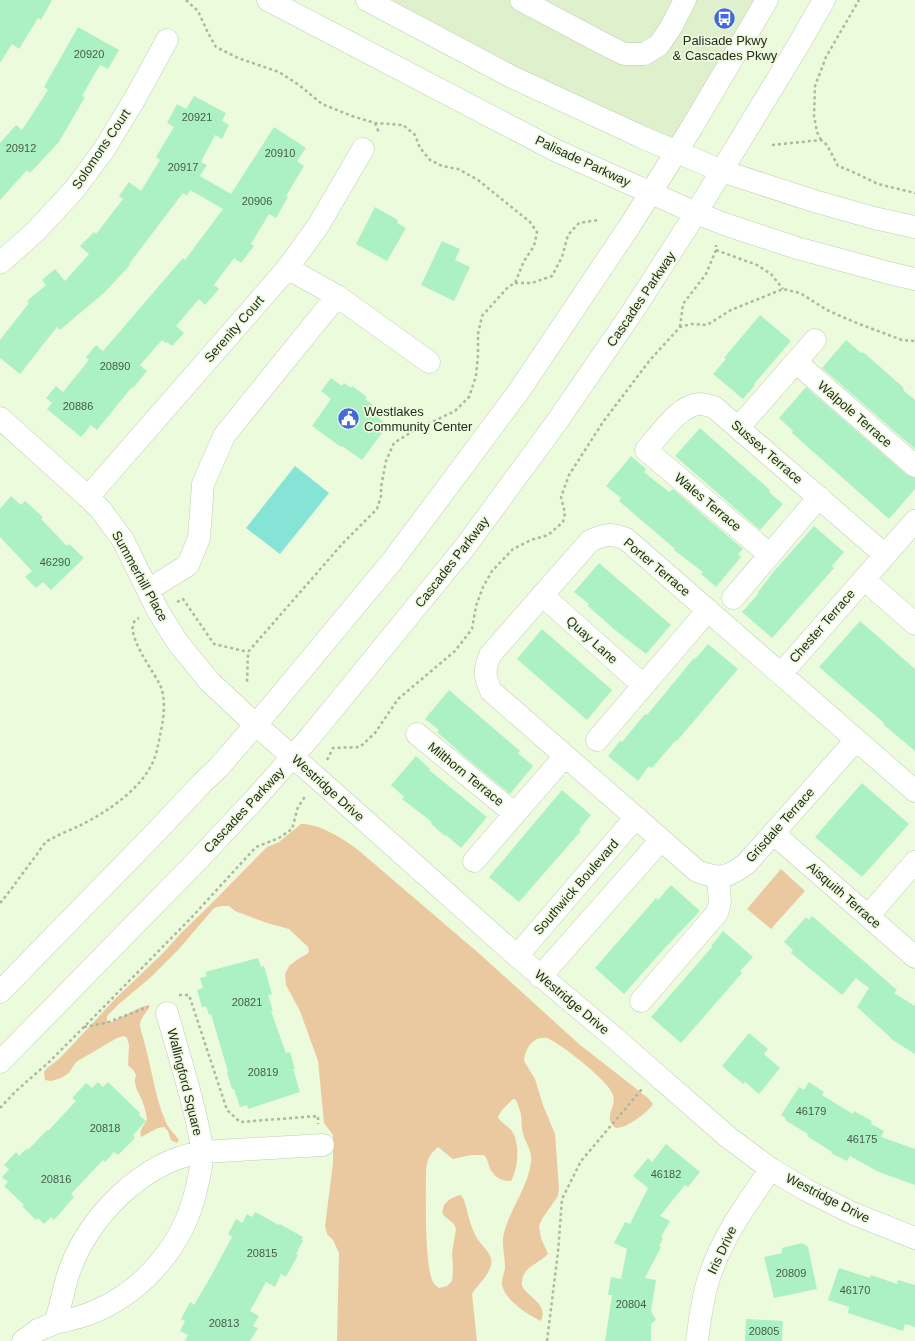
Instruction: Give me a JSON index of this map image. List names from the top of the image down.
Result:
{
  "streets": {
    "street": [
      "Solomons Court",
      "Palisade Parkway",
      "Cascades Parkway",
      "Serenity Court",
      "Walpole Terrace",
      "Sussex Terrace",
      "Wales Terrace",
      "Porter Terrace",
      "Summerhill Place",
      "Chester Terrace",
      "Quay Lane",
      "Milthorn Terrace",
      "Westridge Drive",
      "Grisdale Terrace",
      "Southwick Boulevard",
      "Aisquith Terrace",
      "Wallingford Square",
      "Iris Drive"
    ]
  },
  "crossings": [
    ["Palisade Parkway", "Cascades Parkway"],
    ["Cascades Parkway", "Westridge Drive"],
    ["Serenity Court", "Summerhill Place"],
    ["Sussex Terrace", "Wales Terrace"],
    ["Sussex Terrace", "Chester Terrace"],
    ["Porter Terrace", "Chester Terrace"],
    ["Porter Terrace", "Quay Lane"],
    ["Porter Terrace", "Milthorn Terrace"],
    ["Porter Terrace", "Grisdale Terrace"],
    ["Porter Terrace", "Southwick Boulevard"],
    ["Summerhill Place", "Westridge Drive"],
    ["Westridge Drive", "Southwick Boulevard"],
    ["Westridge Drive", "Iris Drive"],
    ["Grisdale Terrace", "Aisquith Terrace"]
  ],
  "places": {
    "bus stop": ["Palisade Pkwy & Cascades Pkwy"],
    "public building": ["Westlakes Community Center"]
  },
  "house_numbers": [
    "20920",
    "20921",
    "20912",
    "20910",
    "20917",
    "20906",
    "20890",
    "20886",
    "46290",
    "20821",
    "20819",
    "46179",
    "20818",
    "46175",
    "46182",
    "20816",
    "20815",
    "20809",
    "46170",
    "20804",
    "20813",
    "20805"
  ]
}
